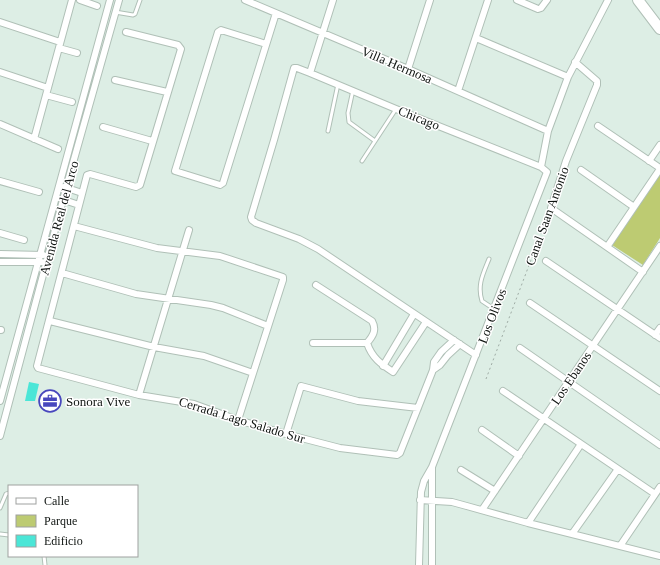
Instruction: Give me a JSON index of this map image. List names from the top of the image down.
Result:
{
  "streets": {
    "street": [
      "Villa Hermosa",
      "Chicago",
      "Canal Saan Antonio",
      "Avenida Real del Arco",
      "Los Olivos",
      "Los Ebanos",
      "Cerrada Lago Salado Sur"
    ]
  },
  "crossings": [
    ["Chicago", "Los Olivos"]
  ],
  "places": {
    "office": ["Sonora Vive"]
  },
  "legend": ["Calle", "Parque", "Edificio"]
}
